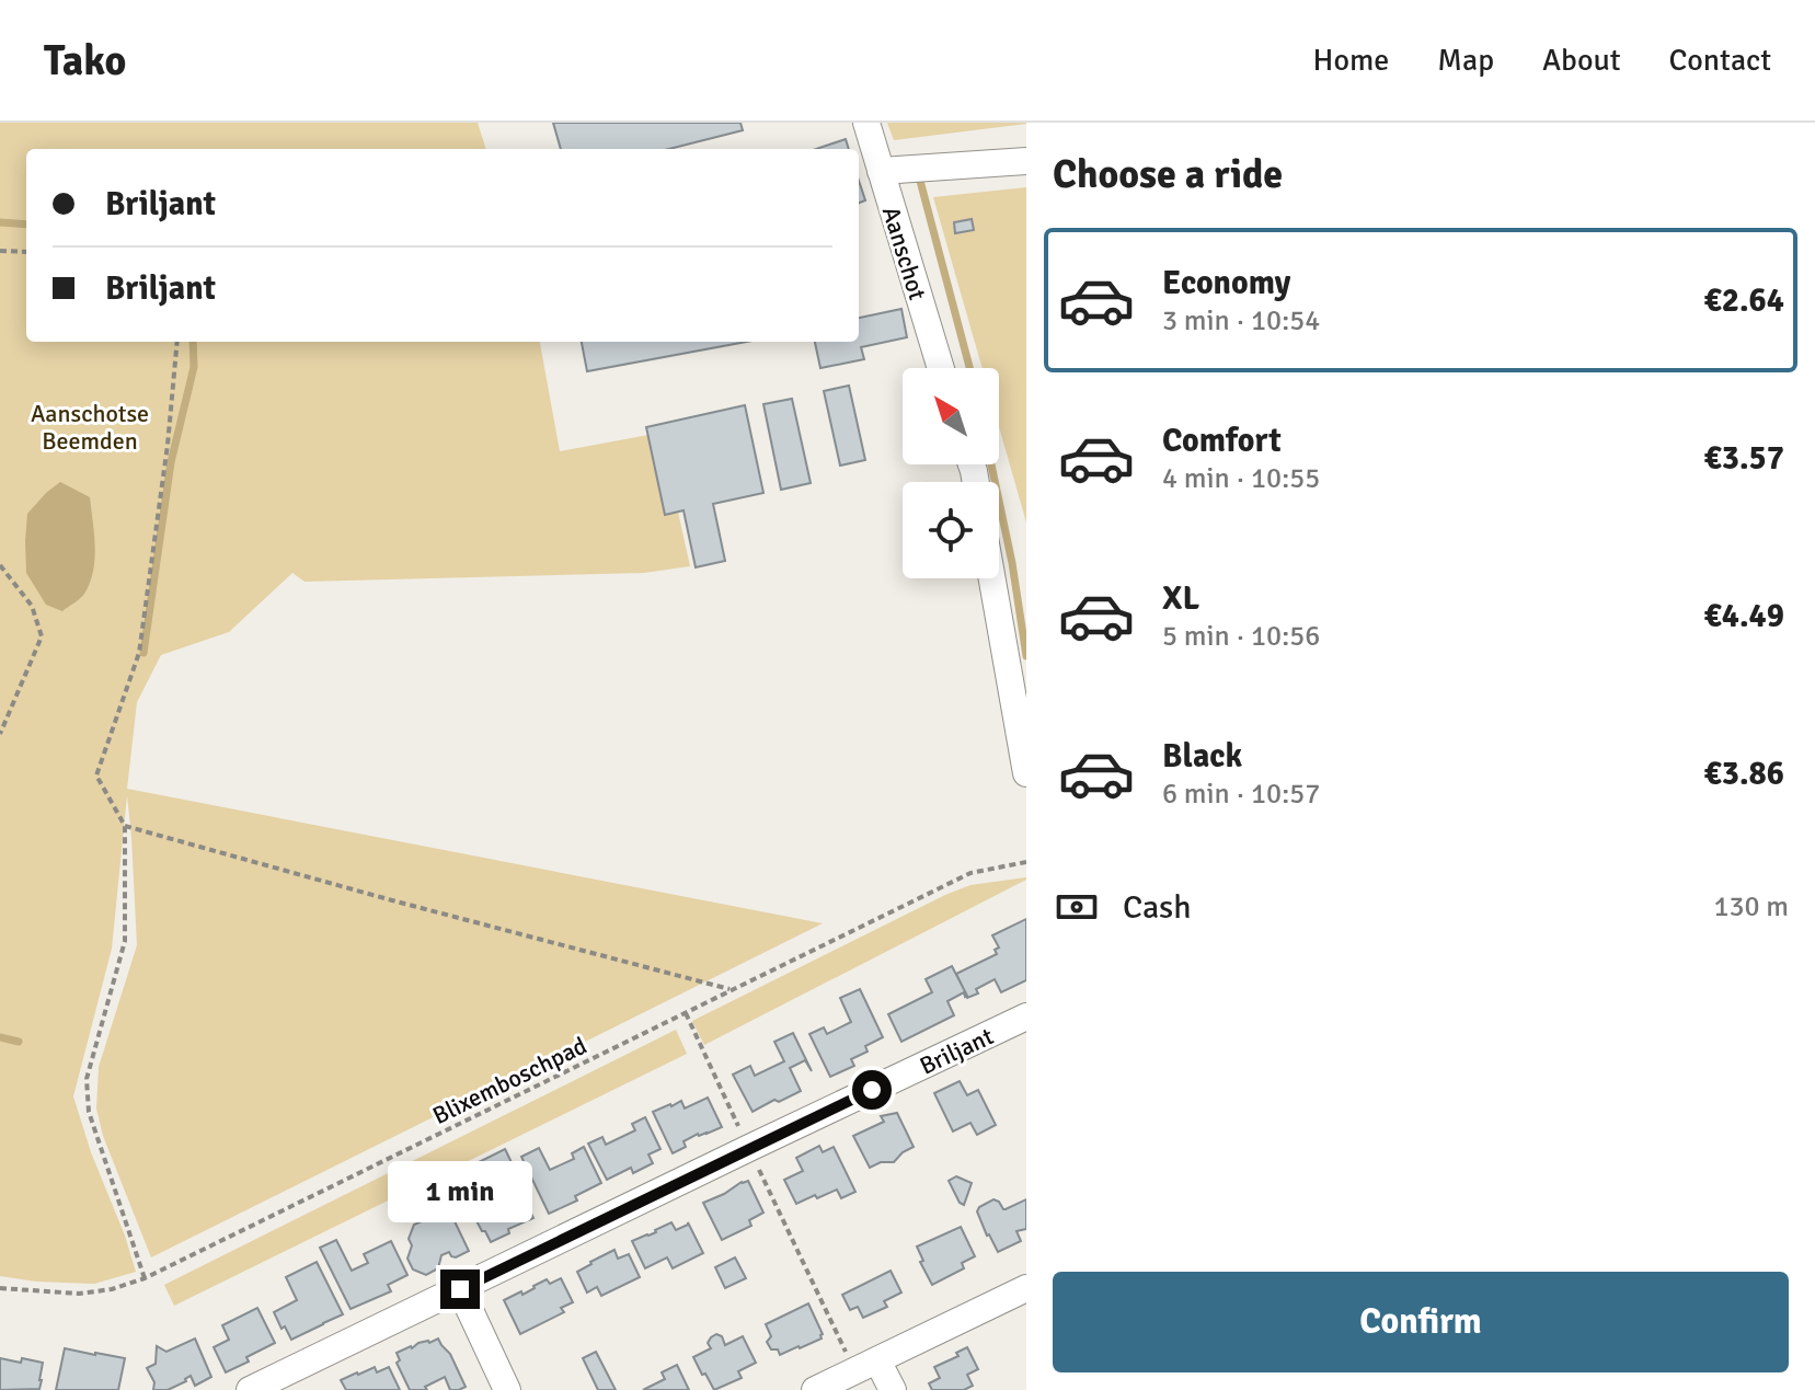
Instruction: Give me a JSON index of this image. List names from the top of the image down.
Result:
{
  "streets": {
    "street": ["Aanschot", "Briljant"],
    "path": ["Blixemboschpad"]
  },
  "parks": ["Aanschotse Beemden"],
  "north": "top left",
  "page": {
    "header": "Tako",
    "nav": [
      "Home",
      "Map",
      "About",
      "Contact"
    ],
    "heading": "Choose a ride",
    "banner": ["Briljant", "Briljant"],
    "list": [
      {
        "name": "Economy",
        "note": "3 min · 10:54",
        "value": "€2.64"
      },
      {
        "name": "Comfort",
        "note": "4 min · 10:55",
        "value": "€3.57"
      },
      {
        "name": "XL",
        "note": "5 min · 10:56",
        "value": "€4.49"
      },
      {
        "name": "Black",
        "note": "6 min · 10:57",
        "value": "€3.86"
      }
    ],
    "pay": ["Cash", "130 m"],
    "bubble": "1 min",
    "buttons": "Confirm"
  }
}
